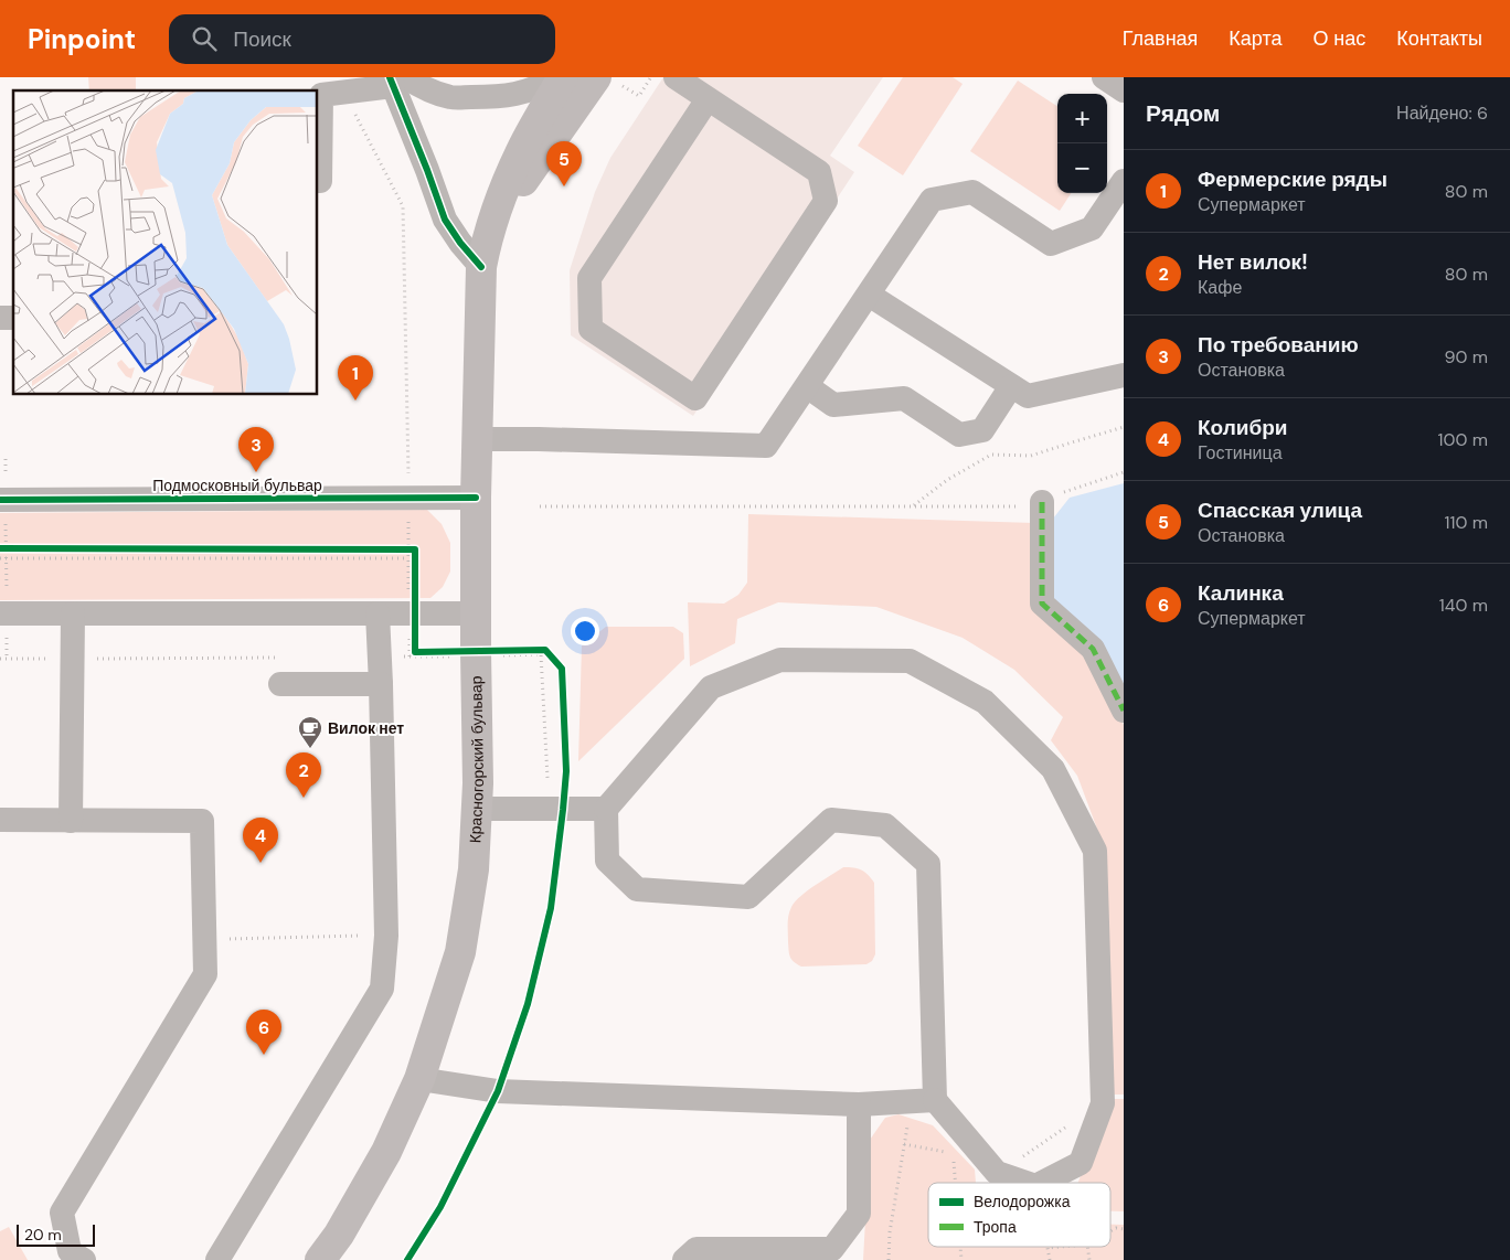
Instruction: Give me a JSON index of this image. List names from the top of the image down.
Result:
{
  "streets": {
    "main road": ["Красногорский бульвар"],
    "street": ["Подмосковный бульвар"]
  },
  "crossings": [
    ["Подмосковный бульвар", "Красногорский бульвар"]
  ],
  "places": {
    "cafe": ["Вилок нет"]
  },
  "legend": ["Велодорожка", "Тропа"],
  "scale_bar": "20 m",
  "page": {
    "header": "Pinpoint",
    "search": "Поиск",
    "nav": [
      "Главная",
      "Карта",
      "О нас",
      "Контакты"
    ],
    "heading": ["Рядом", "Найдено: 6"],
    "map_buttons": ["+", "−"],
    "pins": [
      "5",
      "1",
      "3",
      "2",
      "4",
      "6"
    ],
    "list": [
      {
        "mark": "1",
        "name": "Фермерские ряды",
        "note": "Супермаркет",
        "value": "80 m"
      },
      {
        "mark": "2",
        "name": "Нет вилок!",
        "note": "Кафе",
        "value": "80 m"
      },
      {
        "mark": "3",
        "name": "По требованию",
        "note": "Остановка",
        "value": "90 m"
      },
      {
        "mark": "4",
        "name": "Колибри",
        "note": "Гостиница",
        "value": "100 m"
      },
      {
        "mark": "5",
        "name": "Спасская улица",
        "note": "Остановка",
        "value": "110 m"
      },
      {
        "mark": "6",
        "name": "Калинка",
        "note": "Супермаркет",
        "value": "140 m"
      }
    ],
    "scale": "20 m"
  }
}
